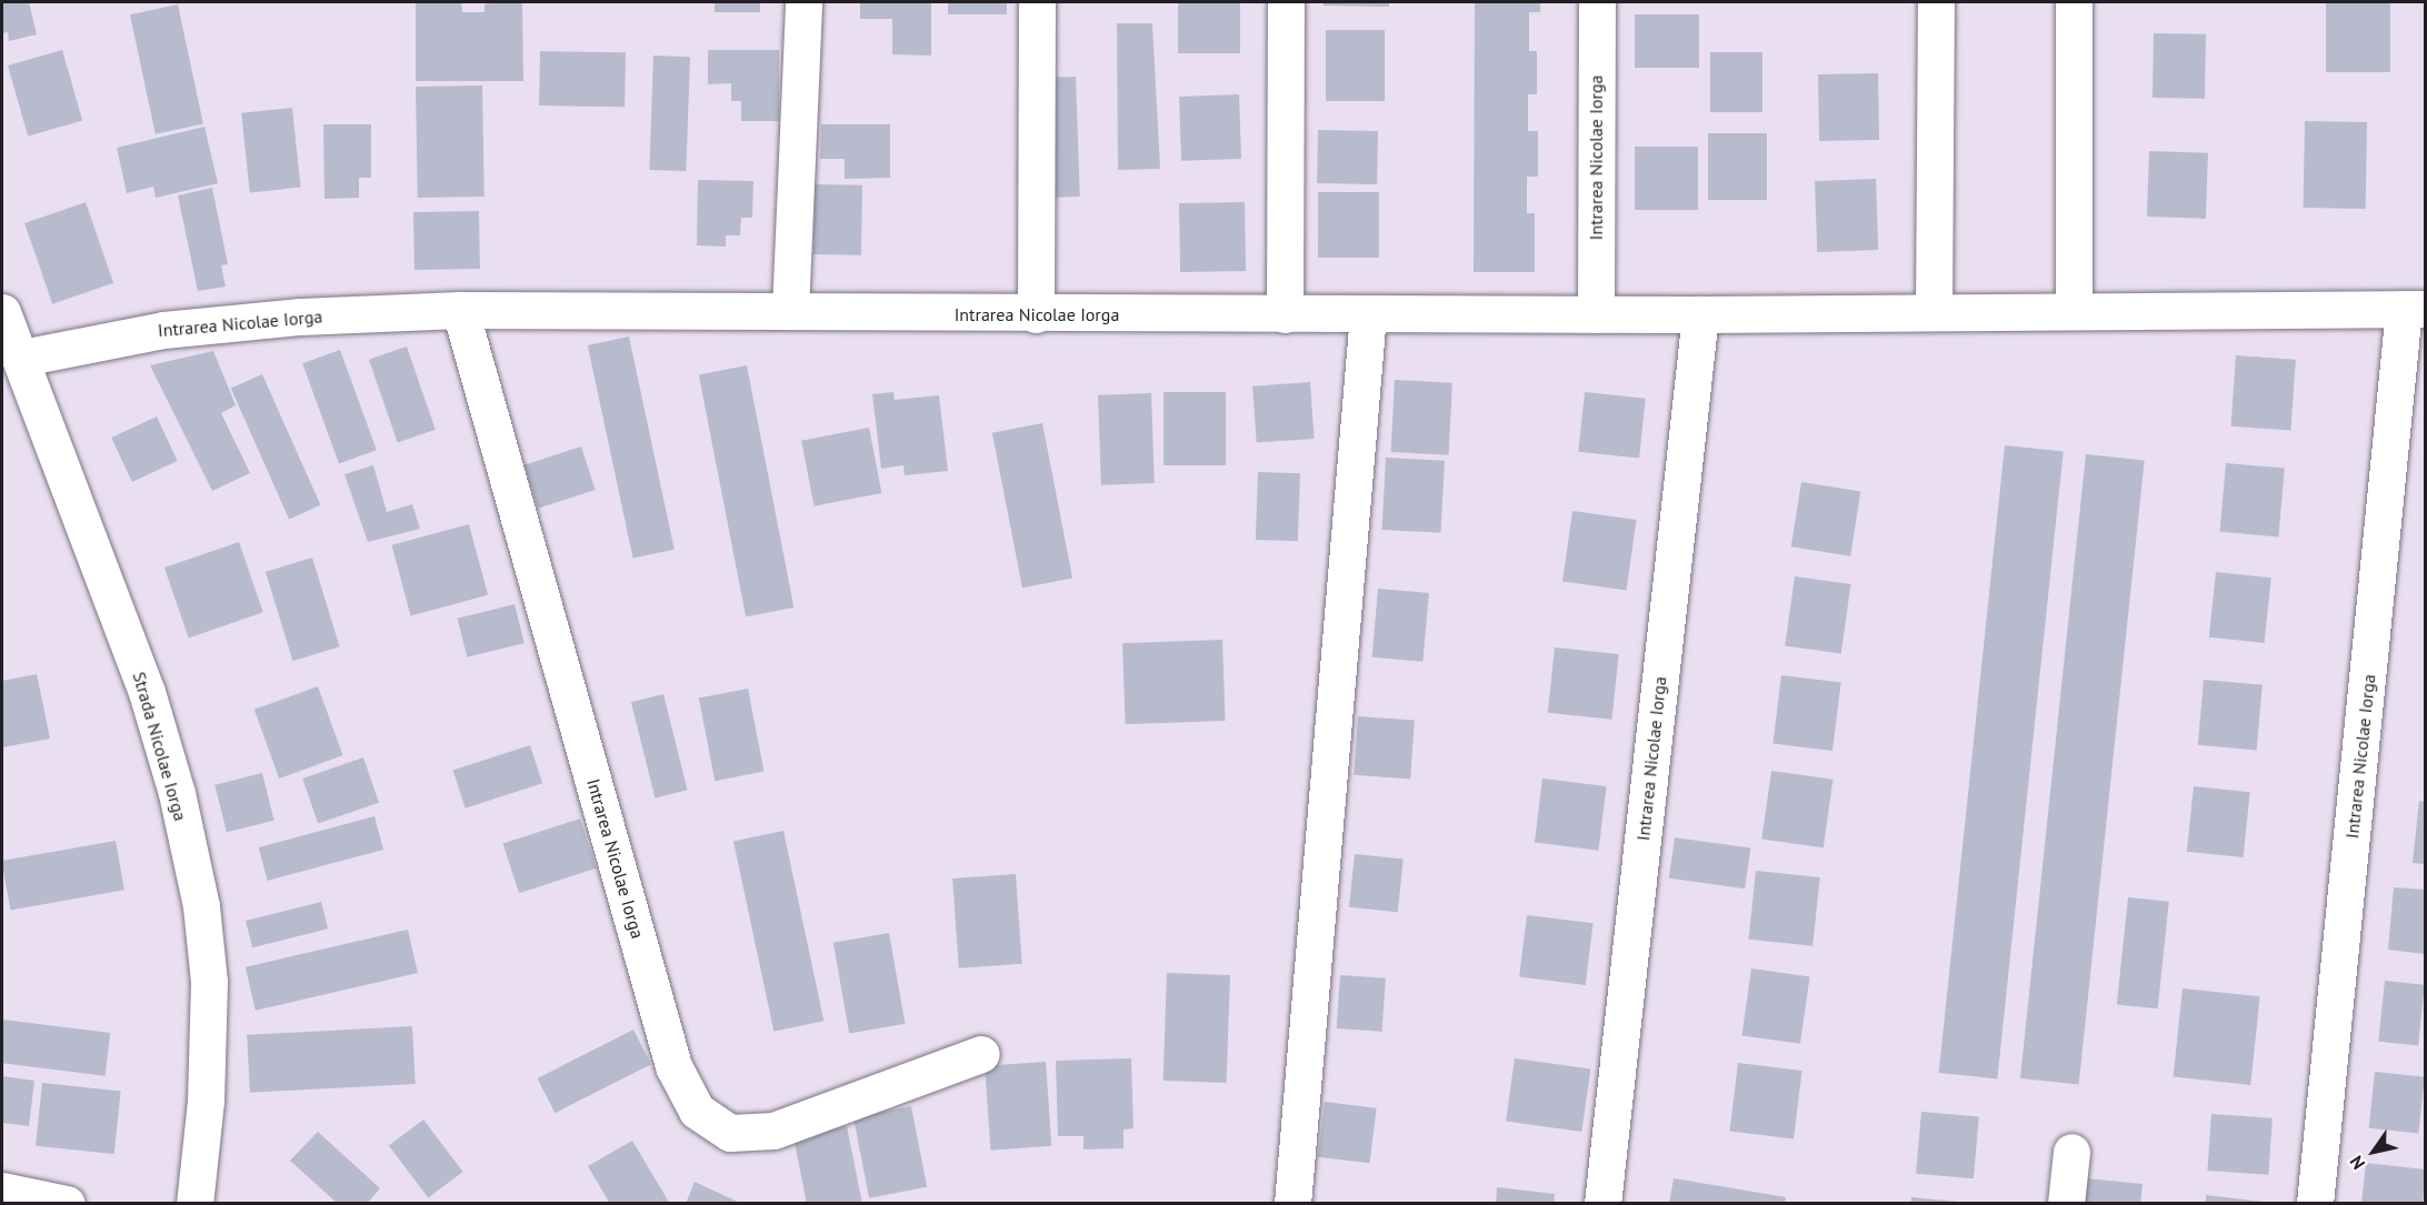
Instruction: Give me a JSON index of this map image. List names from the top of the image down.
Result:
{
  "streets": {
    "street": ["Intrarea Nicolae Iorga", "Strada Nicolae Iorga"]
  },
  "crossings": [
    ["Intrarea Nicolae Iorga", "Strada Nicolae Iorga"]
  ],
  "north": "bottom left"
}
